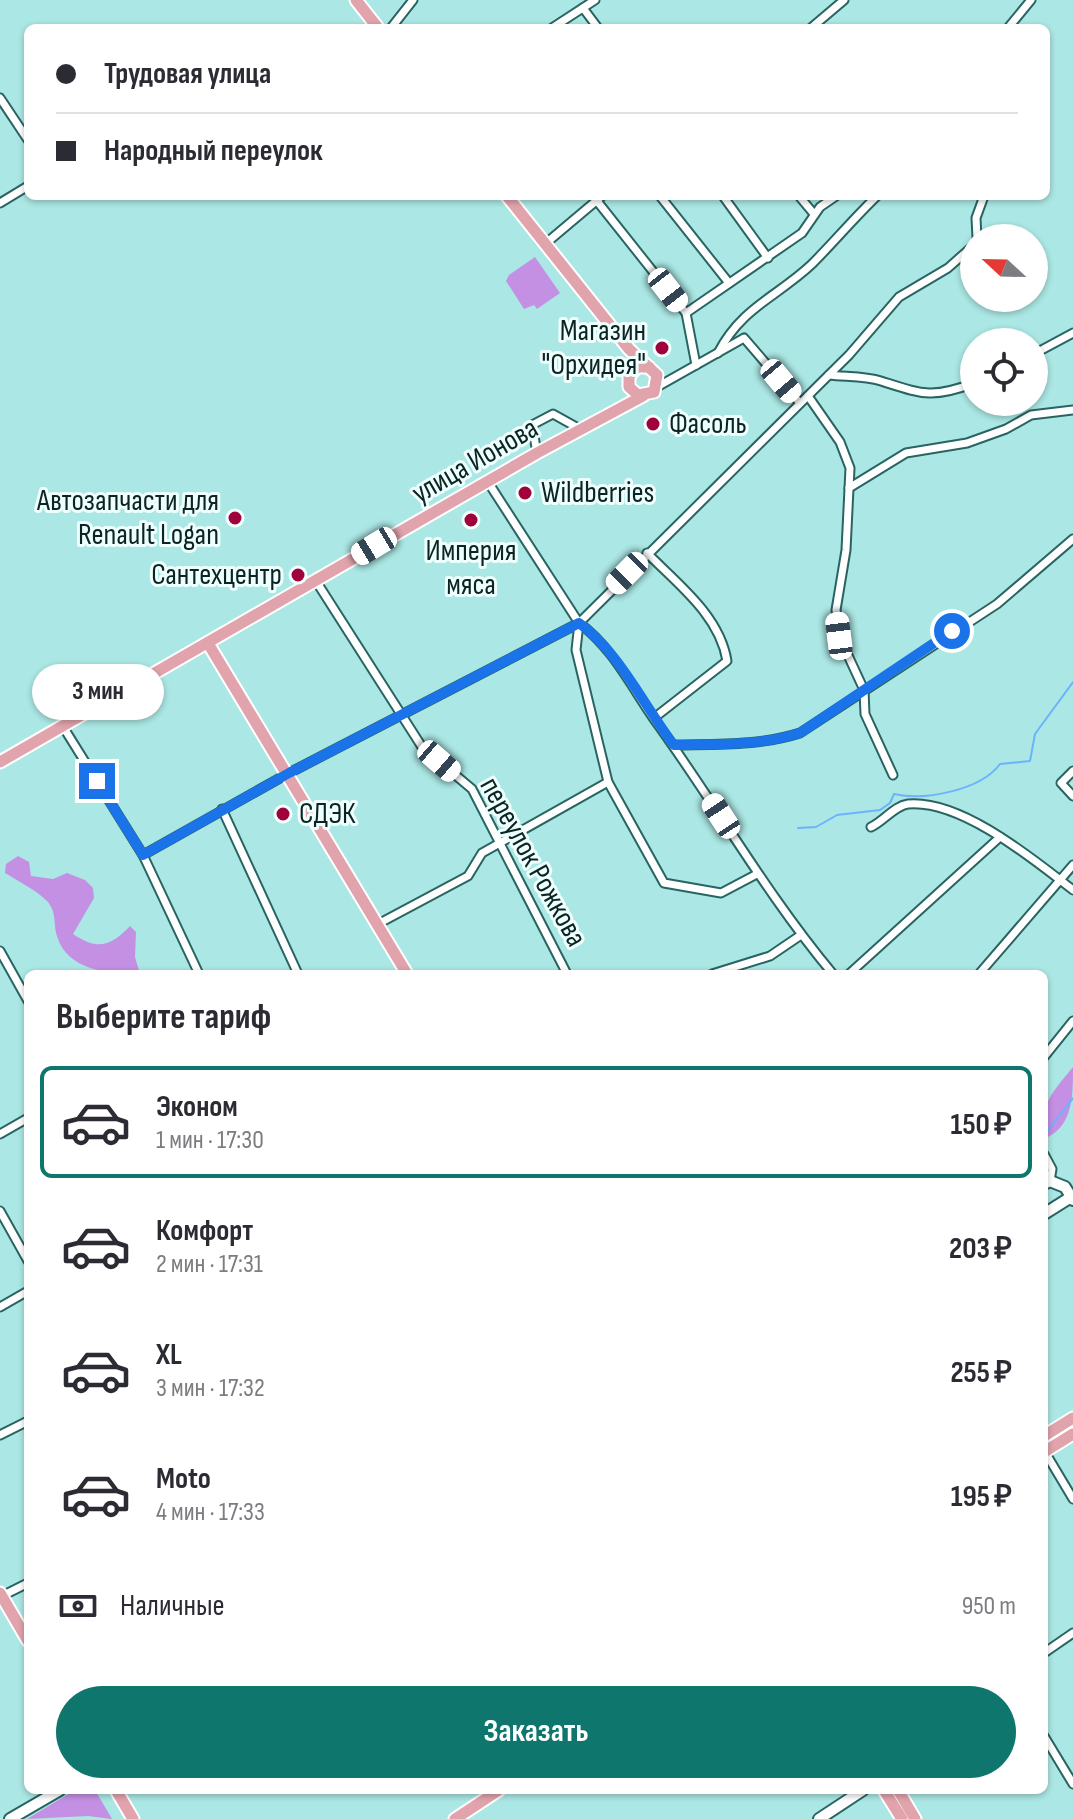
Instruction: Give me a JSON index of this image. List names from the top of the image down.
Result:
{
  "streets": {
    "main road": ["улица Ионова"],
    "street": ["переулок Рожкова"]
  },
  "crossings": [
    ["улица Ионова", "переулок Рожкова"]
  ],
  "places": [
    "Магазин \"Орхидея\"",
    "Фасоль",
    "Wildberries",
    "Автозапчасти для Renault Logan",
    "Империя мяса",
    "Сантехцентр",
    "СДЭК"
  ],
  "north": "left",
  "page": {
    "banner": ["Трудовая улица", "Народный переулок"],
    "bubble": "3 мин",
    "heading": "Выберите тариф",
    "list": [
      {
        "name": "Эконом",
        "note": "1 мин · 17:30",
        "value": "150 ₽"
      },
      {
        "name": "Комфорт",
        "note": "2 мин · 17:31",
        "value": "203 ₽"
      },
      {
        "name": "XL",
        "note": "3 мин · 17:32",
        "value": "255 ₽"
      },
      {
        "name": "Moto",
        "note": "4 мин · 17:33",
        "value": "195 ₽"
      }
    ],
    "pay": ["Наличные", "950 m"],
    "buttons": "Заказать"
  }
}
